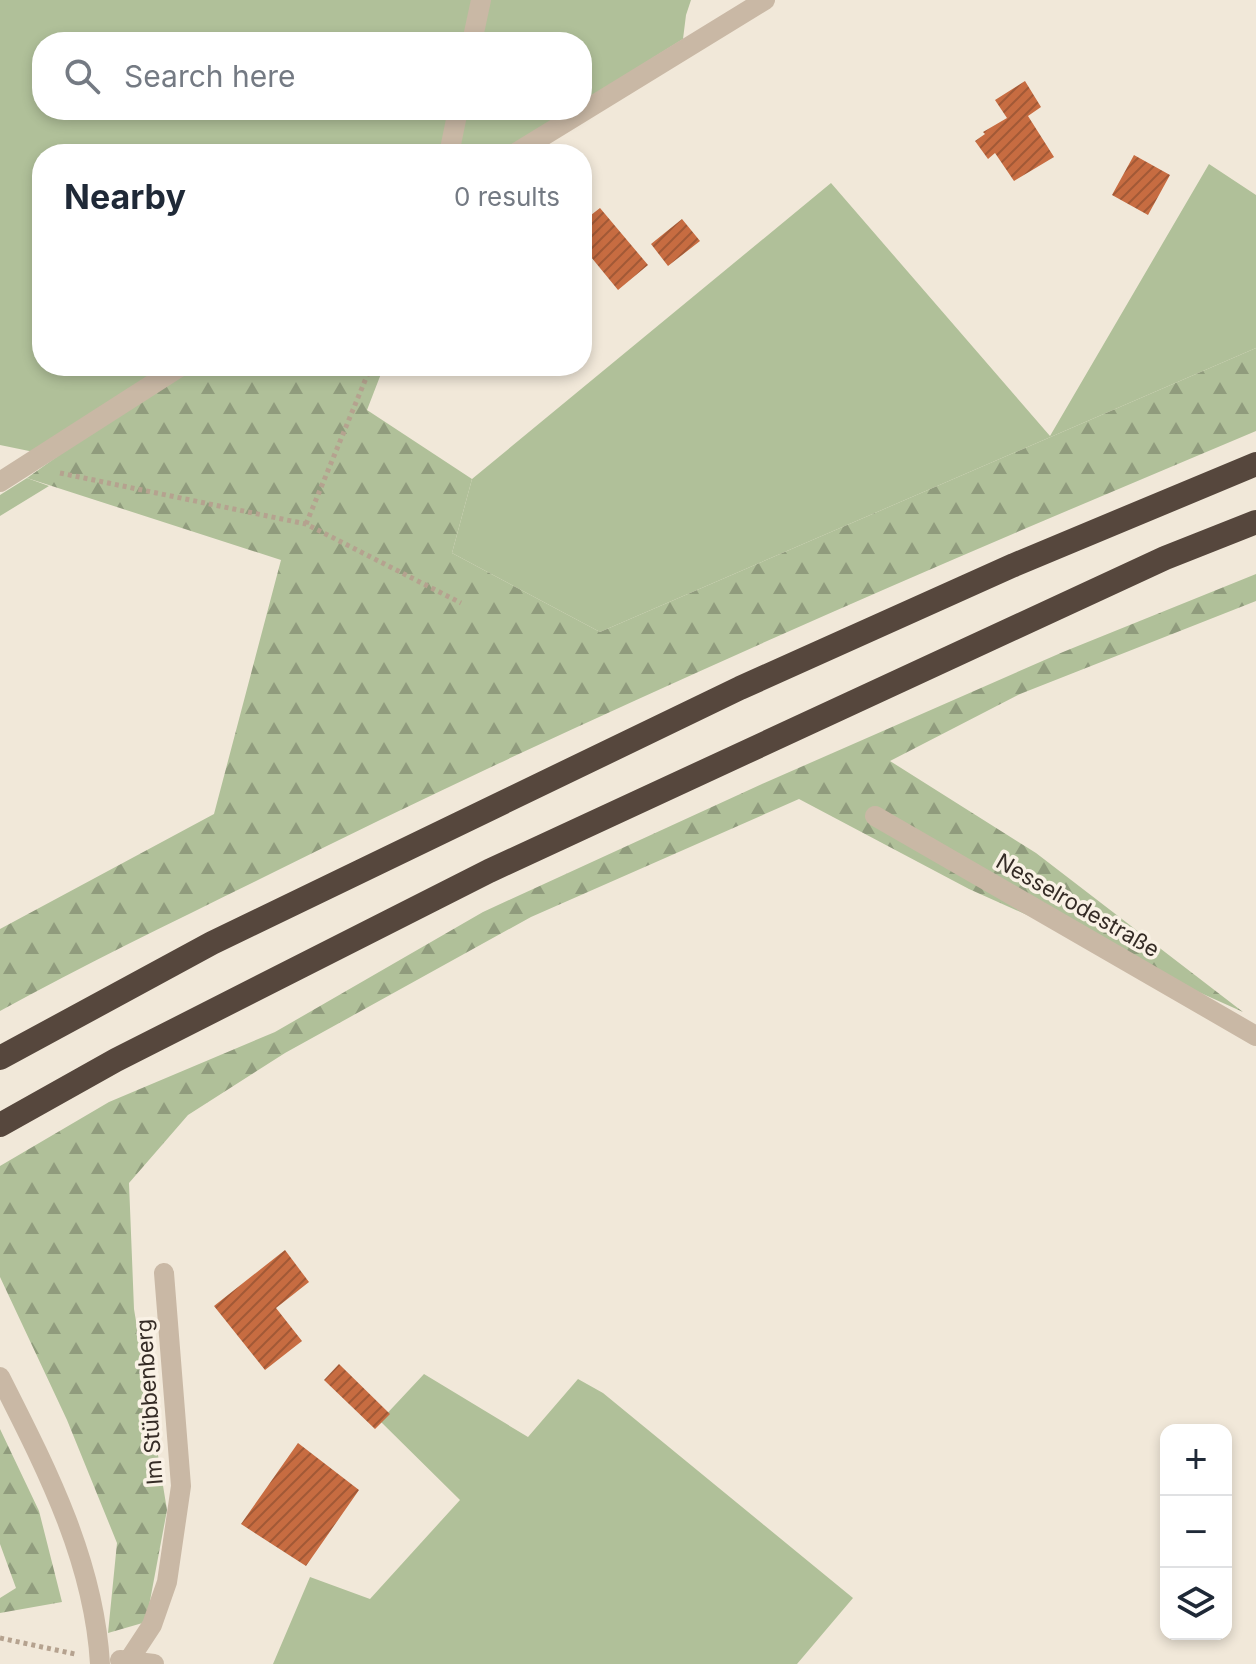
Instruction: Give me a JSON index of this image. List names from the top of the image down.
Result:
{
  "streets": {
    "street": ["Nesselrodestraße", "Im Stübbenberg"]
  },
  "page": {
    "search": "Search here",
    "heading": ["Nearby", "0 results"],
    "map_buttons": ["+", "−"]
  }
}
